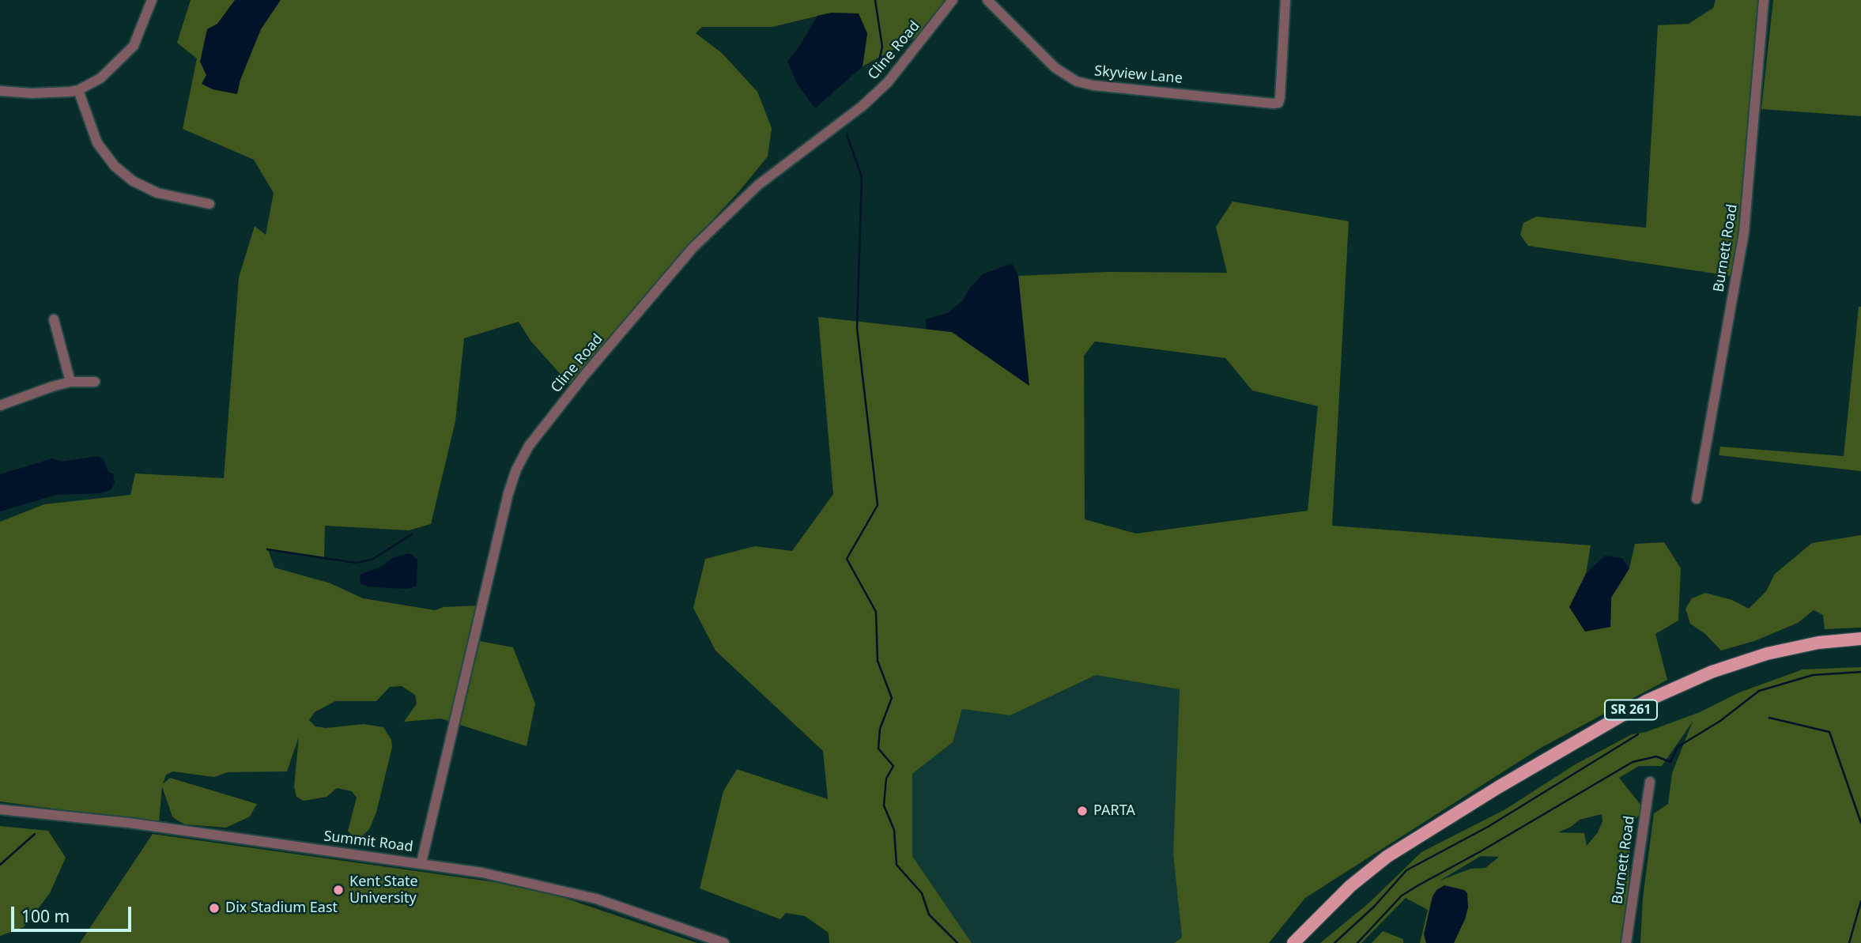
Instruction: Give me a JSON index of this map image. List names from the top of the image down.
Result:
{
  "streets": {
    "main road": ["SR 261"],
    "street": [
      "Cline Road",
      "Skyview Lane",
      "Burnett Road",
      "Summit Road"
    ]
  },
  "crossings": [
    ["Cline Road", "Summit Road"]
  ],
  "places": ["PARTA", "Kent State University", "Dix Stadium East"],
  "scale_bar": "100 m"
}
